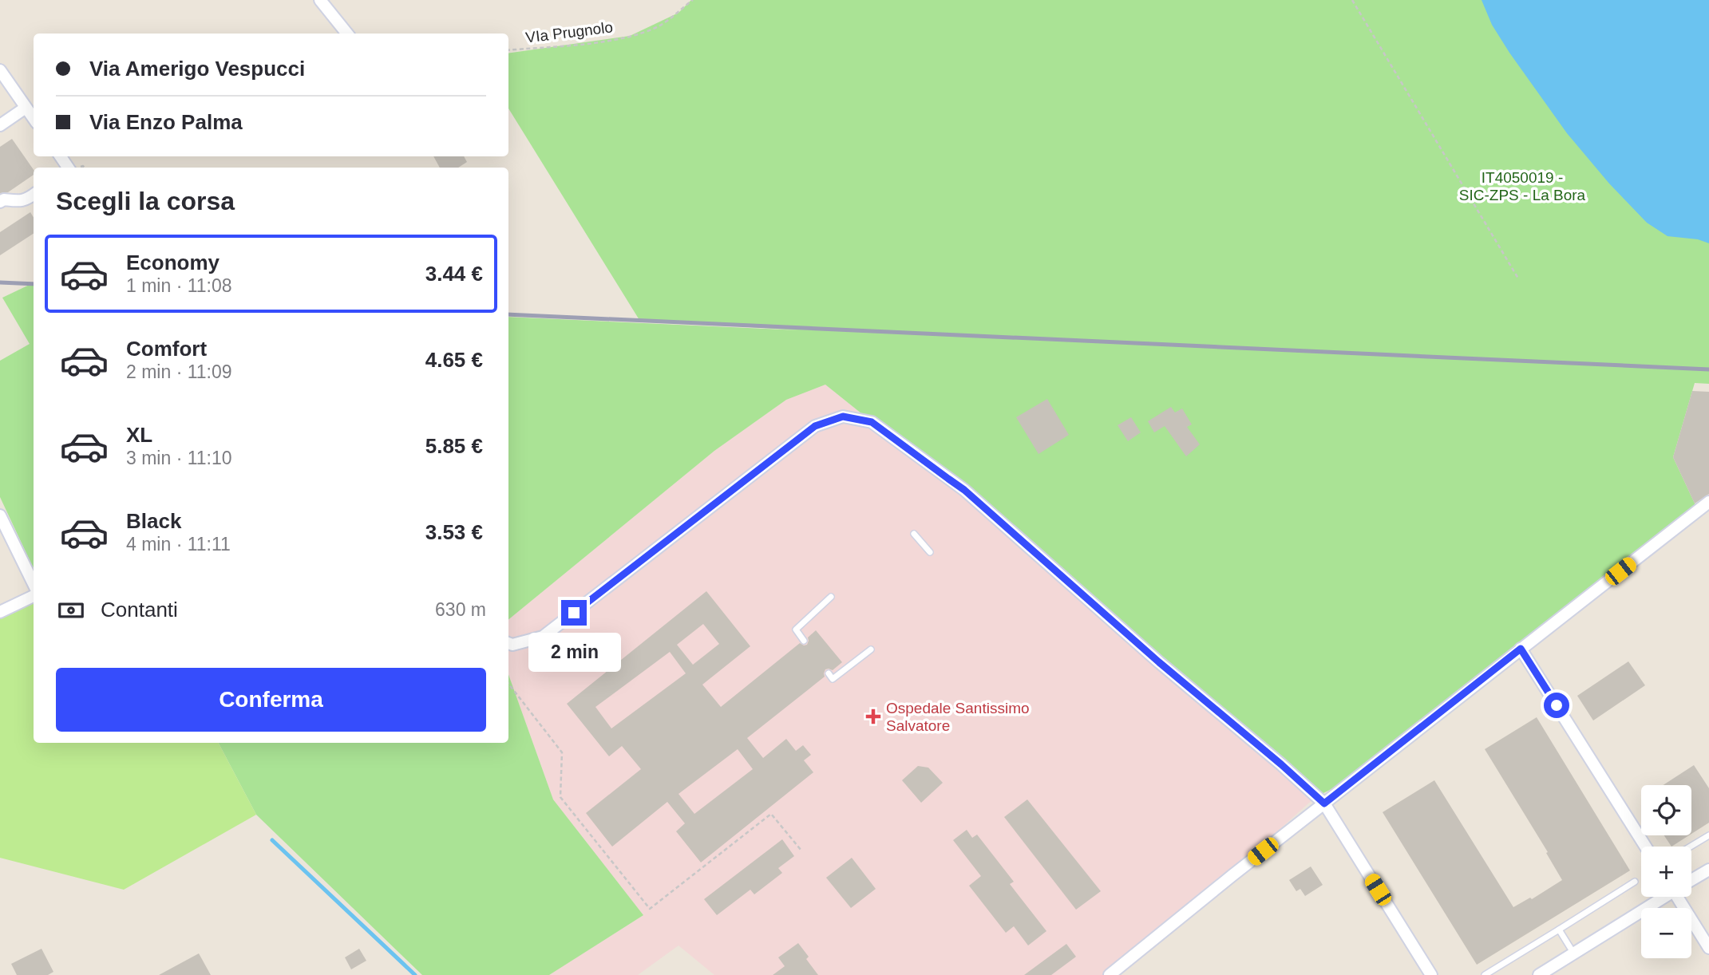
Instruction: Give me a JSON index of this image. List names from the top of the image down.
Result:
{
  "streets": {
    "path": ["VIa Prugnolo"]
  },
  "parks": ["IT4050019 - SIC-ZPS - La Bora"],
  "places": {
    "health": ["Ospedale Santissimo Salvatore"]
  },
  "page": {
    "banner": ["Via Amerigo Vespucci", "Via Enzo Palma"],
    "heading": "Scegli la corsa",
    "list": [
      {
        "name": "Economy",
        "note": "1 min · 11:08",
        "value": "3.44 €"
      },
      {
        "name": "Comfort",
        "note": "2 min · 11:09",
        "value": "4.65 €"
      },
      {
        "name": "XL",
        "note": "3 min · 11:10",
        "value": "5.85 €"
      },
      {
        "name": "Black",
        "note": "4 min · 11:11",
        "value": "3.53 €"
      }
    ],
    "pay": ["Contanti", "630 m"],
    "bubble": "2 min",
    "buttons": "Conferma",
    "map_buttons": ["+", "−"]
  }
}
